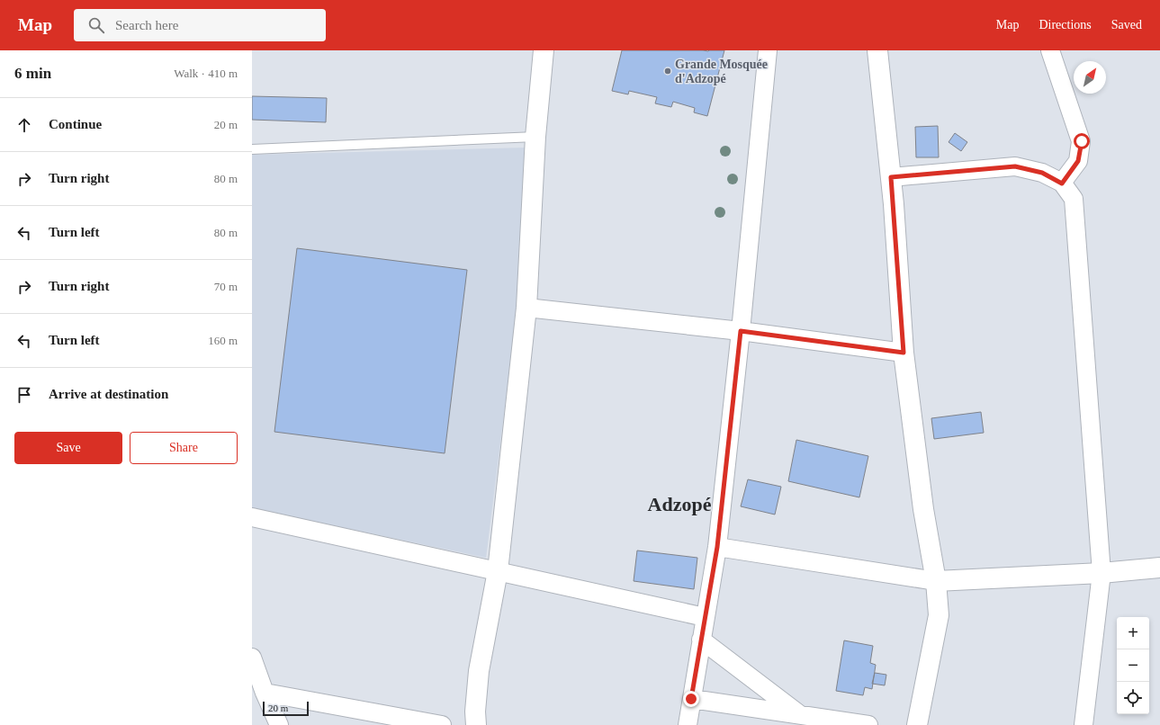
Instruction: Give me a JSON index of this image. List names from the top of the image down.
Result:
{
  "districts": ["Adzopé"],
  "places": ["Grande Mosquée d'Adzopé"],
  "scale_bar": "20 m",
  "north": "top right",
  "page": {
    "header": "Map",
    "search": "Search here",
    "nav": ["Map", "Directions", "Saved"],
    "heading": ["6 min", "Walk · 410 m"],
    "list": [
      ["Continue", "20 m"],
      ["Turn right", "80 m"],
      ["Turn left", "80 m"],
      ["Turn right", "70 m"],
      ["Turn left", "160 m"],
      "Arrive at destination"
    ],
    "buttons": ["Save", "Share"],
    "map_buttons": ["+", "−"],
    "scale": "20 m"
  }
}
